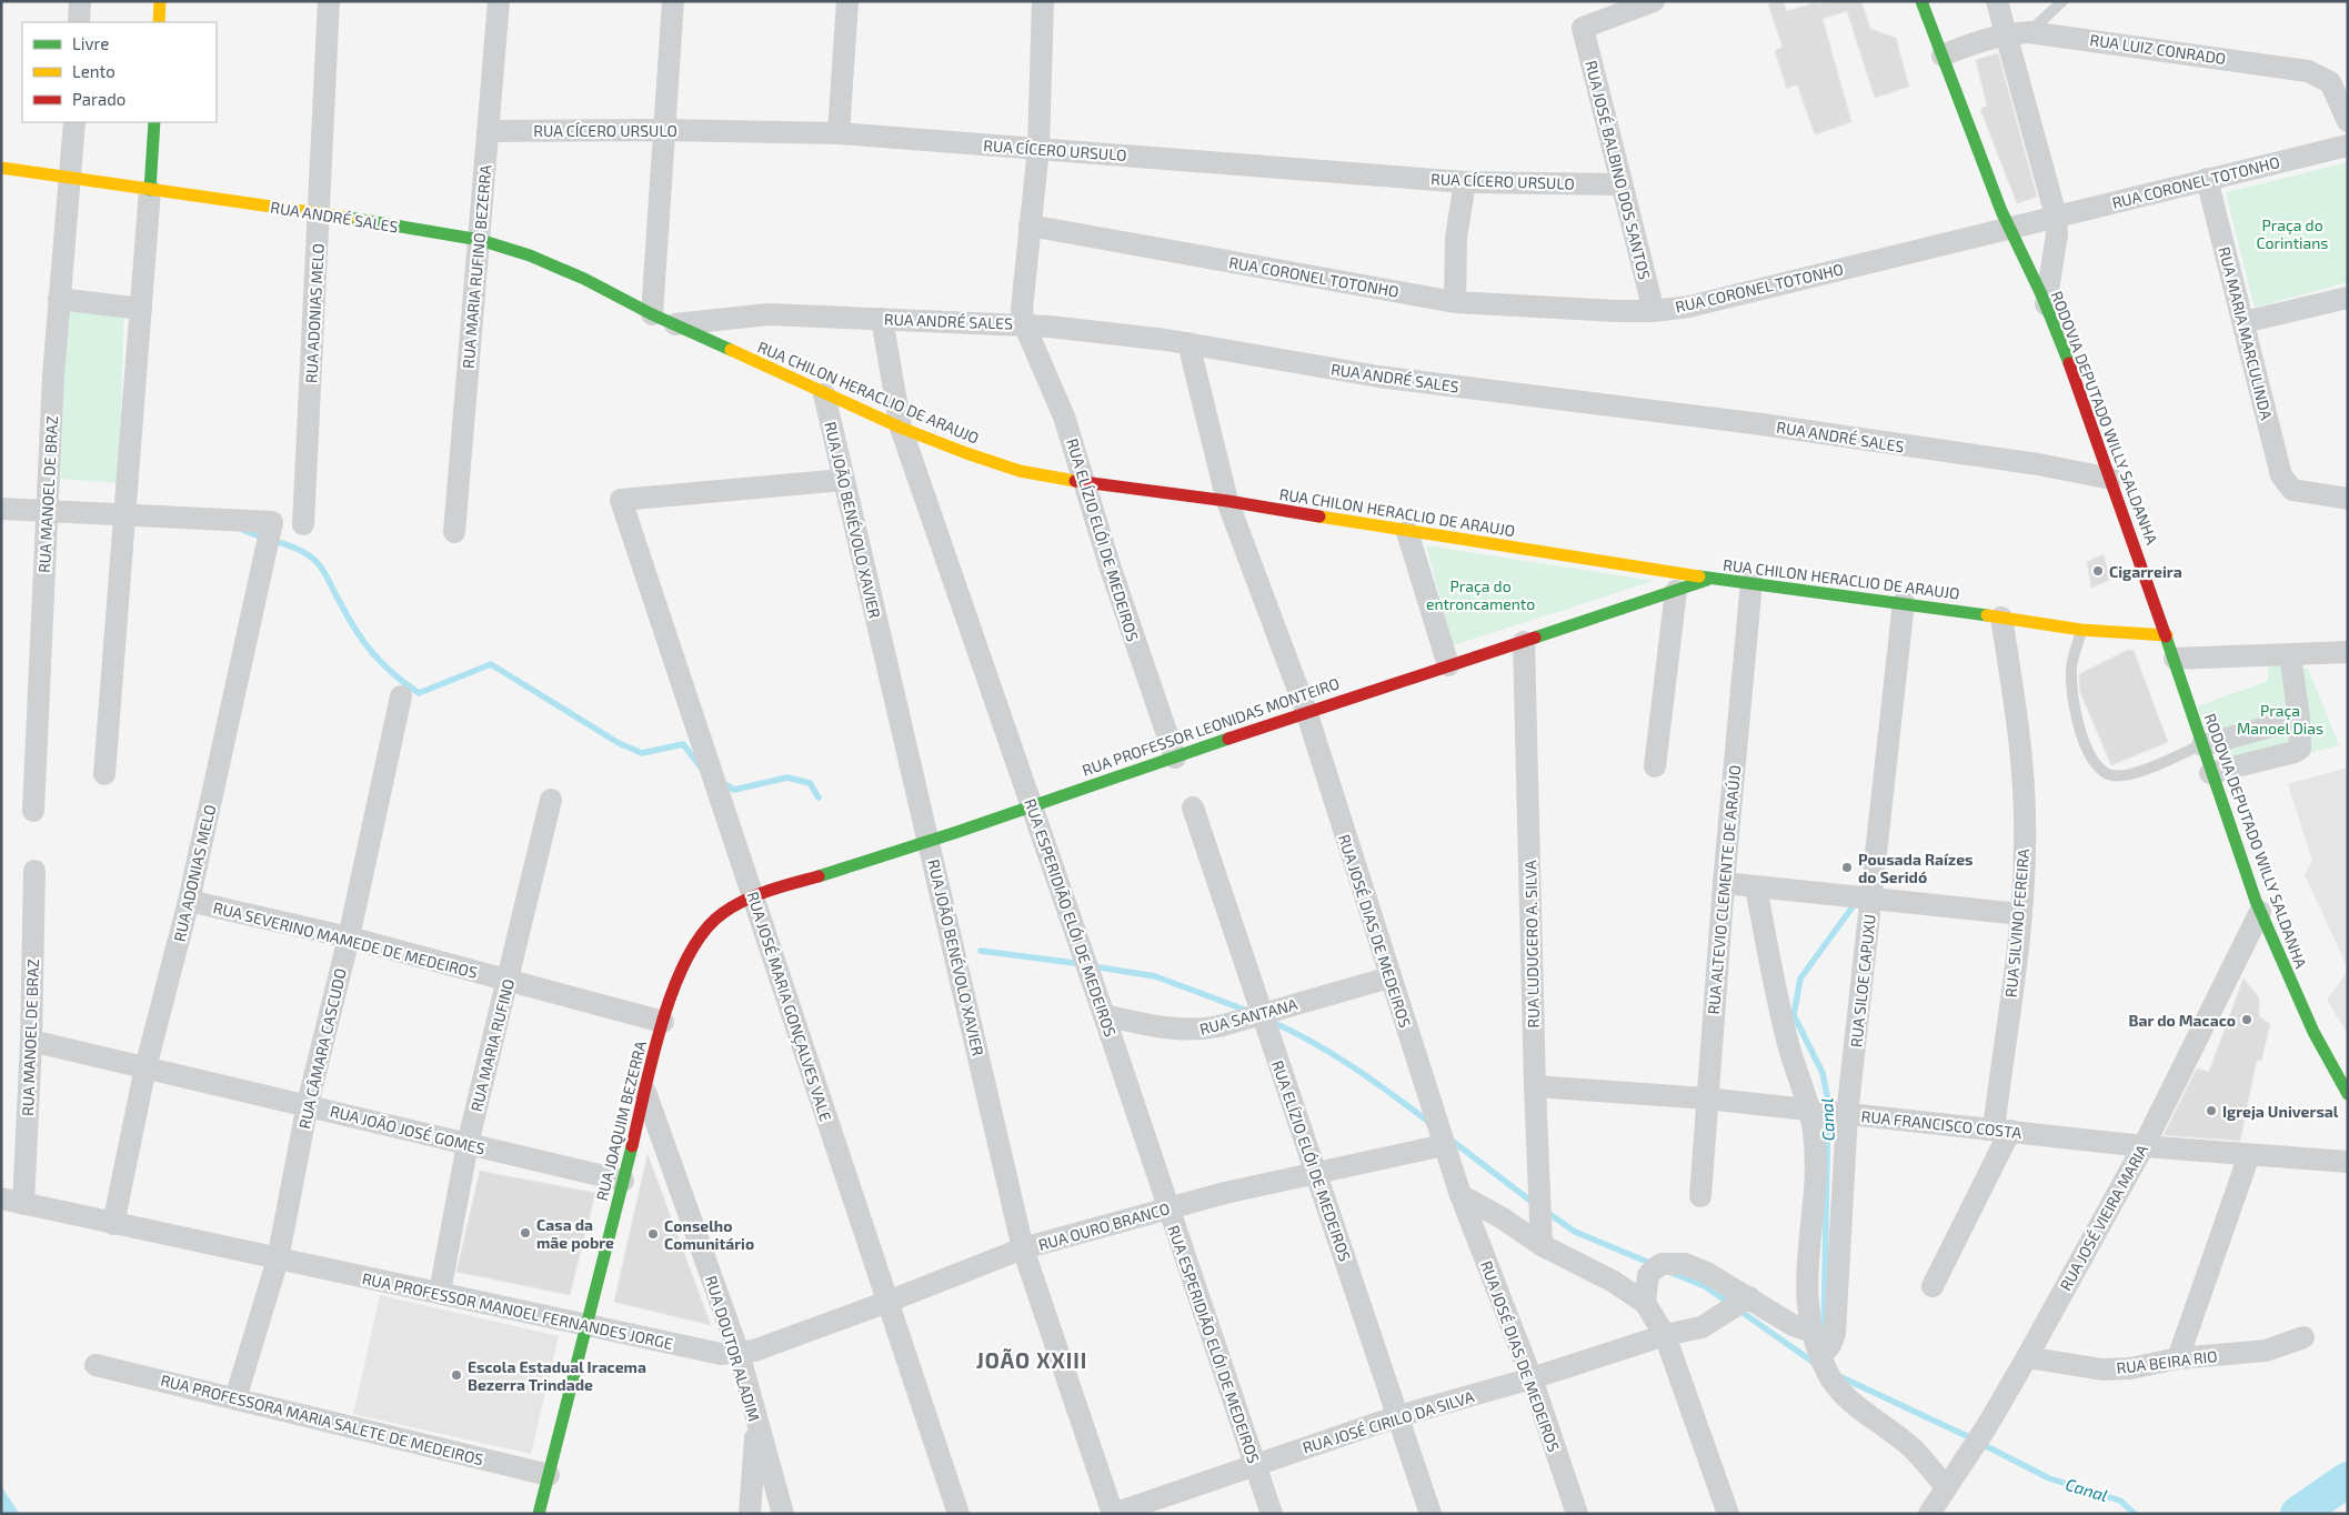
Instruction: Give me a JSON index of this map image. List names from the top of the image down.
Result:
{
  "streets": {
    "main road": [
      "RUA ANDRÉ SALES",
      "RUA CHILON HERACLIO DE ARAUJO",
      "RODOVIA DEPUTADO WILLY SALDANHA",
      "RUA PROFESSOR LEONIDAS MONTEIRO",
      "RUA JOAQUIM BEZERRA"
    ],
    "street": [
      "RUA LUIZ CONRADO",
      "RUA CÍCERO URSULO",
      "RUA JOSÉ BALBINO DOS SANTOS",
      "RUA CORONEL TOTONHO",
      "RUA MARIA RUFINO BEZERRA",
      "RUA ADONIAS MELO",
      "RUA MARIA MARCULINDA",
      "RUA MANOEL DE BRAZ",
      "RUA JOÃO BENÉVOLO XAVIER",
      "RUA ELÍZIO ELÓI DE MEDEIROS",
      "RUA ALTEVIO CLEMENTE DE ARAÚJO",
      "RUA ESPERIDIÃO ELÓI DE MEDEIROS",
      "RUA SILVINO FEREIRA",
      "RUA JOSÉ DIAS DE MEDEIROS",
      "RUA SEVERINO MAMEDE DE MEDEIROS",
      "RUA LUDUGERO A. SILVA",
      "RUA SILOE CAPUXU",
      "RUA JOSÉ MARIA GONÇALVES VALE",
      "RUA SANTANA",
      "RUA MARIA RUFINO",
      "RUA CÂMARA CASCUDO",
      "RUA FRANCISCO COSTA",
      "RUA JOÃO JOSÉ GOMES",
      "RUA JOSÉ VIEIRA MARIA",
      "RUA OURO BRANCO",
      "RUA PROFESSOR MANOEL FERNANDES JORGE",
      "RUA DOUTOR ALADIM",
      "RUA BEIRA RIO",
      "RUA PROFESSORA MARIA SALETE DE MEDEIROS",
      "RUA JOSÉ CIRILO DA SILVA"
    ]
  },
  "crossings": [
    ["RUA LUIZ CONRADO", "RODOVIA DEPUTADO WILLY SALDANHA"],
    ["RUA CÍCERO URSULO", "RUA JOSÉ BALBINO DOS SANTOS"],
    ["RUA CÍCERO URSULO", "RUA MARIA RUFINO BEZERRA"],
    ["RUA JOSÉ BALBINO DOS SANTOS", "RUA CORONEL TOTONHO"],
    ["RUA CORONEL TOTONHO", "RUA MARIA MARCULINDA"],
    ["RUA CORONEL TOTONHO", "RODOVIA DEPUTADO WILLY SALDANHA"],
    ["RUA ANDRÉ SALES", "RUA MARIA RUFINO BEZERRA"],
    ["RUA ANDRÉ SALES", "RUA ADONIAS MELO"],
    ["RUA ANDRÉ SALES", "RUA CHILON HERACLIO DE ARAUJO"],
    ["RUA ANDRÉ SALES", "RODOVIA DEPUTADO WILLY SALDANHA"],
    ["RUA ANDRÉ SALES", "RUA MANOEL DE BRAZ"],
    ["RUA ANDRÉ SALES", "RUA ELÍZIO ELÓI DE MEDEIROS"],
    ["RUA ANDRÉ SALES", "RUA ESPERIDIÃO ELÓI DE MEDEIROS"],
    ["RUA ANDRÉ SALES", "RUA JOSÉ DIAS DE MEDEIROS"],
    ["RUA ADONIAS MELO", "RUA SEVERINO MAMEDE DE MEDEIROS"],
    ["RUA ADONIAS MELO", "RUA JOÃO JOSÉ GOMES"],
    ["RUA ADONIAS MELO", "RUA PROFESSOR MANOEL FERNANDES JORGE"],
    ["RUA CHILON HERACLIO DE ARAUJO", "RODOVIA DEPUTADO WILLY SALDANHA"],
    ["RUA CHILON HERACLIO DE ARAUJO", "RUA JOÃO BENÉVOLO XAVIER"],
    ["RUA CHILON HERACLIO DE ARAUJO", "RUA ELÍZIO ELÓI DE MEDEIROS"],
    ["RUA CHILON HERACLIO DE ARAUJO", "RUA PROFESSOR LEONIDAS MONTEIRO"],
    ["RUA CHILON HERACLIO DE ARAUJO", "RUA ALTEVIO CLEMENTE DE ARAÚJO"],
    ["RUA CHILON HERACLIO DE ARAUJO", "RUA ESPERIDIÃO ELÓI DE MEDEIROS"],
    ["RUA CHILON HERACLIO DE ARAUJO", "RUA SILVINO FEREIRA"],
    ["RUA CHILON HERACLIO DE ARAUJO", "RUA JOSÉ DIAS DE MEDEIROS"],
    ["RUA CHILON HERACLIO DE ARAUJO", "RUA SILOE CAPUXU"],
    ["RODOVIA DEPUTADO WILLY SALDANHA", "RUA JOSÉ VIEIRA MARIA"],
    ["RUA MANOEL DE BRAZ", "RUA JOÃO JOSÉ GOMES"],
    ["RUA MANOEL DE BRAZ", "RUA PROFESSOR MANOEL FERNANDES JORGE"],
    ["RUA JOÃO BENÉVOLO XAVIER", "RUA PROFESSOR LEONIDAS MONTEIRO"],
    ["RUA JOÃO BENÉVOLO XAVIER", "RUA JOSÉ MARIA GONÇALVES VALE"],
    ["RUA JOÃO BENÉVOLO XAVIER", "RUA OURO BRANCO"],
    ["RUA JOÃO BENÉVOLO XAVIER", "RUA PROFESSOR MANOEL FERNANDES JORGE"],
    ["RUA JOÃO BENÉVOLO XAVIER", "RUA JOSÉ CIRILO DA SILVA"],
    ["RUA ELÍZIO ELÓI DE MEDEIROS", "RUA PROFESSOR LEONIDAS MONTEIRO"],
    ["RUA ELÍZIO ELÓI DE MEDEIROS", "RUA SANTANA"],
    ["RUA ELÍZIO ELÓI DE MEDEIROS", "RUA OURO BRANCO"],
    ["RUA ELÍZIO ELÓI DE MEDEIROS", "RUA JOSÉ CIRILO DA SILVA"],
    ["RUA PROFESSOR LEONIDAS MONTEIRO", "RUA ESPERIDIÃO ELÓI DE MEDEIROS"],
    ["RUA PROFESSOR LEONIDAS MONTEIRO", "RUA JOSÉ DIAS DE MEDEIROS"],
    ["RUA PROFESSOR LEONIDAS MONTEIRO", "RUA LUDUGERO A. SILVA"],
    ["RUA PROFESSOR LEONIDAS MONTEIRO", "RUA JOSÉ MARIA GONÇALVES VALE"],
    ["RUA PROFESSOR LEONIDAS MONTEIRO", "RUA JOAQUIM BEZERRA"],
    ["RUA ALTEVIO CLEMENTE DE ARAÚJO", "RUA FRANCISCO COSTA"],
    ["RUA ESPERIDIÃO ELÓI DE MEDEIROS", "RUA SANTANA"],
    ["RUA ESPERIDIÃO ELÓI DE MEDEIROS", "RUA OURO BRANCO"],
    ["RUA ESPERIDIÃO ELÓI DE MEDEIROS", "RUA JOSÉ CIRILO DA SILVA"],
    ["RUA SILVINO FEREIRA", "RUA FRANCISCO COSTA"],
    ["RUA JOSÉ DIAS DE MEDEIROS", "RUA SANTANA"],
    ["RUA JOSÉ DIAS DE MEDEIROS", "RUA OURO BRANCO"],
    ["RUA JOSÉ DIAS DE MEDEIROS", "RUA JOSÉ CIRILO DA SILVA"],
    ["RUA SEVERINO MAMEDE DE MEDEIROS", "RUA MARIA RUFINO"],
    ["RUA SEVERINO MAMEDE DE MEDEIROS", "RUA CÂMARA CASCUDO"],
    ["RUA SEVERINO MAMEDE DE MEDEIROS", "RUA JOAQUIM BEZERRA"],
    ["RUA LUDUGERO A. SILVA", "RUA FRANCISCO COSTA"],
    ["RUA SILOE CAPUXU", "RUA FRANCISCO COSTA"],
    ["RUA JOSÉ MARIA GONÇALVES VALE", "RUA PROFESSOR MANOEL FERNANDES JORGE"],
    ["RUA MARIA RUFINO", "RUA JOÃO JOSÉ GOMES"],
    ["RUA MARIA RUFINO", "RUA PROFESSOR MANOEL FERNANDES JORGE"],
    ["RUA CÂMARA CASCUDO", "RUA JOÃO JOSÉ GOMES"],
    ["RUA CÂMARA CASCUDO", "RUA PROFESSOR MANOEL FERNANDES JORGE"],
    ["RUA CÂMARA CASCUDO", "RUA PROFESSORA MARIA SALETE DE MEDEIROS"],
    ["RUA JOAQUIM BEZERRA", "RUA JOÃO JOSÉ GOMES"],
    ["RUA JOAQUIM BEZERRA", "RUA PROFESSOR MANOEL FERNANDES JORGE"],
    ["RUA JOAQUIM BEZERRA", "RUA DOUTOR ALADIM"],
    ["RUA JOAQUIM BEZERRA", "RUA PROFESSORA MARIA SALETE DE MEDEIROS"],
    ["RUA FRANCISCO COSTA", "RUA JOSÉ VIEIRA MARIA"],
    ["RUA JOSÉ VIEIRA MARIA", "RUA BEIRA RIO"],
    ["RUA OURO BRANCO", "RUA PROFESSOR MANOEL FERNANDES JORGE"],
    ["RUA PROFESSOR MANOEL FERNANDES JORGE", "RUA DOUTOR ALADIM"]
  ],
  "districts": ["JOÃO XXIII"],
  "water": ["Canal"],
  "parks": ["Praça do Corintians", "Praça do entroncamento", "Praça Manoel Dias"],
  "places": [
    "Cigarreira",
    "Pousada Raízes do Seridó",
    "Bar do Macaco",
    "Igreja Universal",
    "Casa da mãe pobre",
    "Conselho Comunitário",
    "Escola Estadual Iracema Bezerra Trindade"
  ],
  "legend": ["Livre", "Lento", "Parado"]
}
